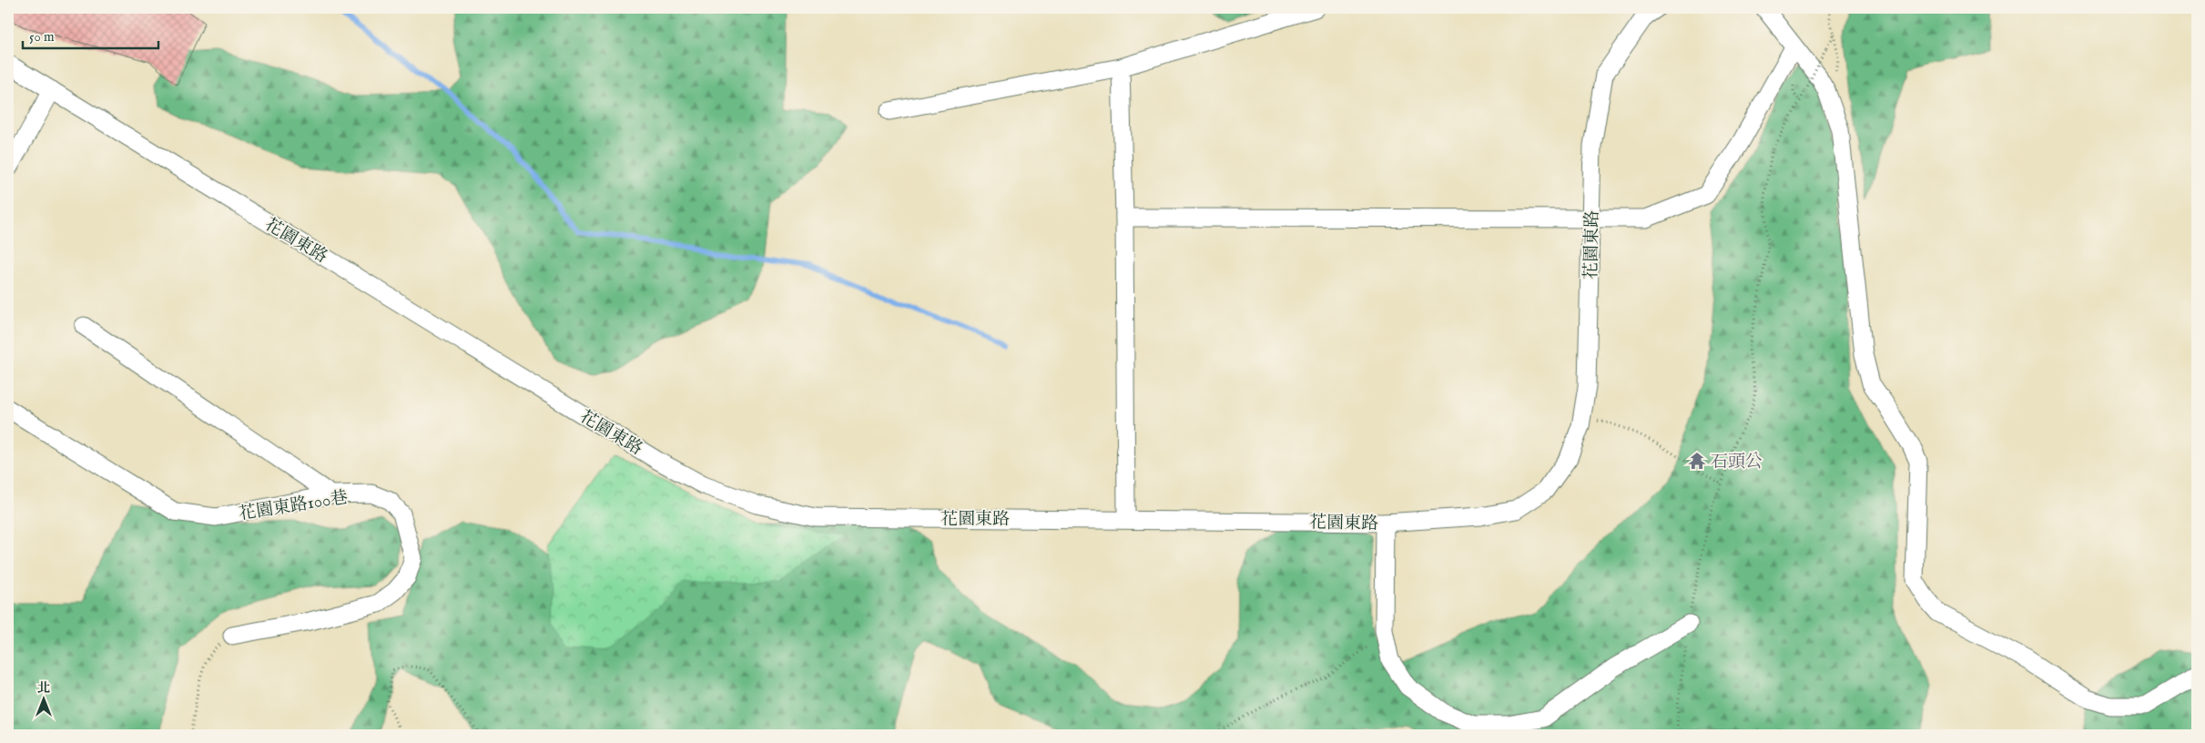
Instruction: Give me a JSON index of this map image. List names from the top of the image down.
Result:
{
  "streets": {
    "street": ["花園東路", "花園東路100巷"]
  },
  "places": {
    "temple": ["石頭公"]
  },
  "scale_bar": "50 m",
  "north": "top"
}
